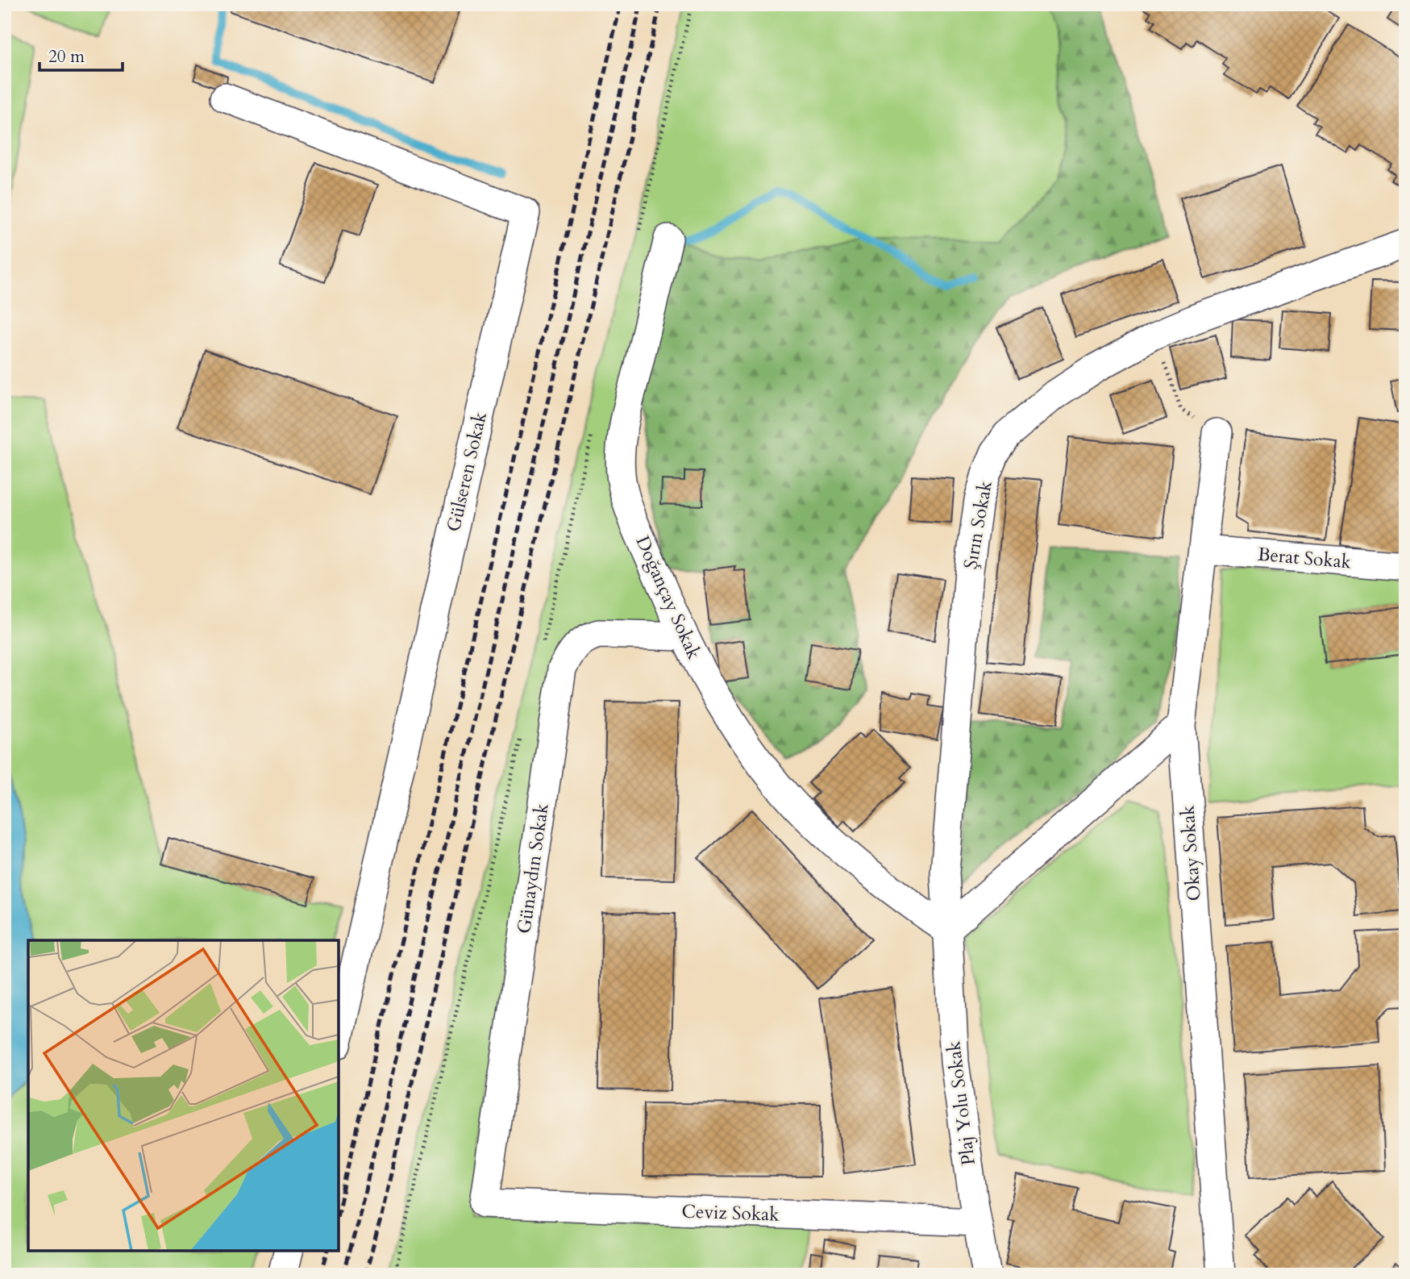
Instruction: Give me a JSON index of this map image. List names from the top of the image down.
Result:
{
  "streets": {
    "street": [
      "Gülseren Sokak",
      "Şırın Sokak",
      "Berat Sokak",
      "Doğançay Sokak",
      "Okay Sokak",
      "Günaydın Sokak",
      "Plaj Yolu Sokak",
      "Ceviz Sokak"
    ]
  },
  "crossings": [
    ["Şırın Sokak", "Doğançay Sokak"],
    ["Şırın Sokak", "Plaj Yolu Sokak"],
    ["Berat Sokak", "Okay Sokak"],
    ["Doğançay Sokak", "Günaydın Sokak"],
    ["Doğançay Sokak", "Plaj Yolu Sokak"],
    ["Günaydın Sokak", "Ceviz Sokak"],
    ["Plaj Yolu Sokak", "Ceviz Sokak"]
  ],
  "scale_bar": "20 m"
}
